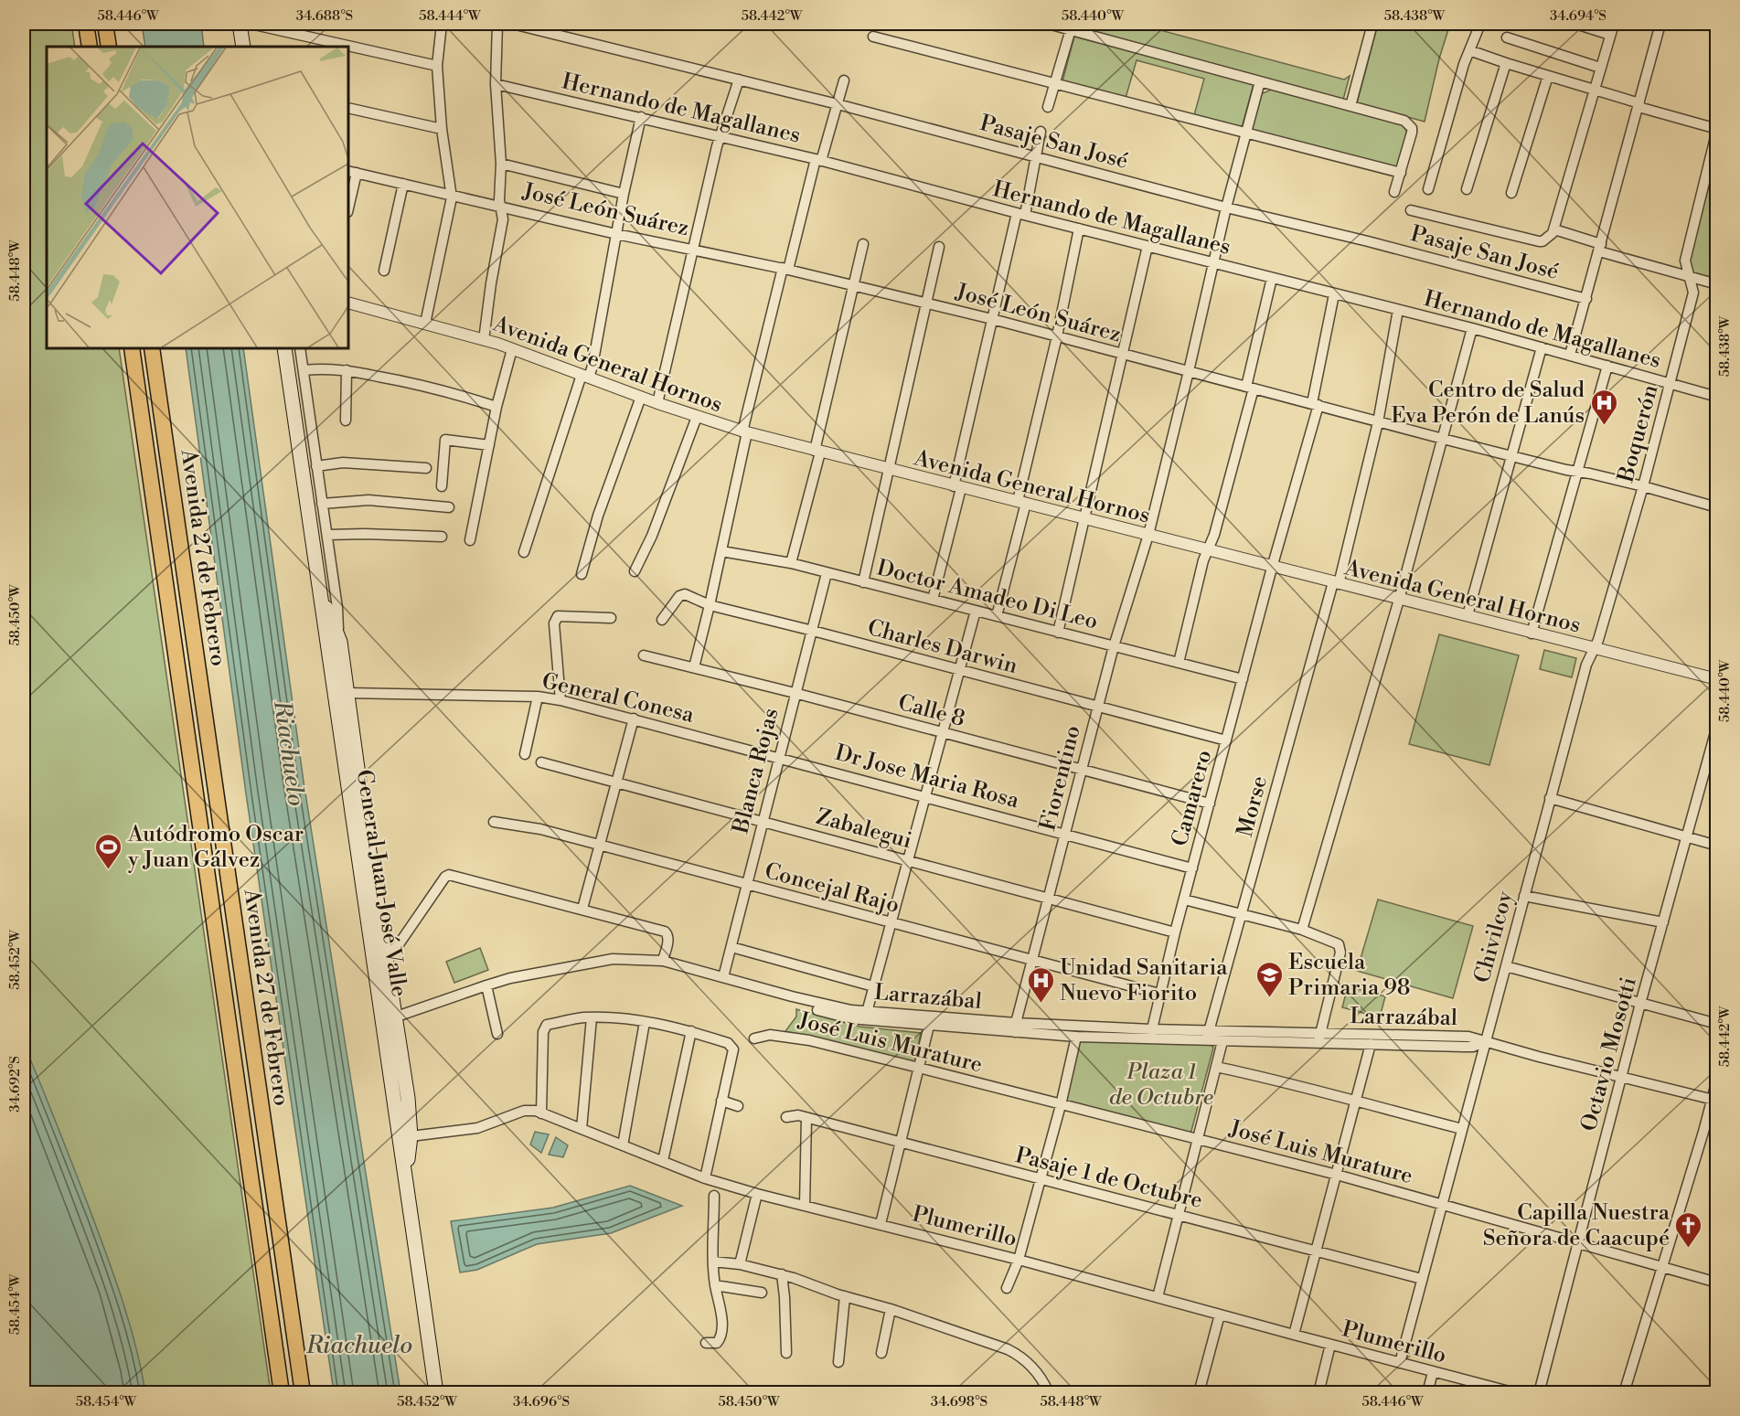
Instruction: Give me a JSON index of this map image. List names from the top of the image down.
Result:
{
  "streets": {
    "main road": ["Avenida 27 de Febrero", "General Juan José Valle"],
    "street": [
      "Hernando de Magallanes",
      "Pasaje San José",
      "José León Suárez",
      "Avenida General Hornos",
      "Boquerón",
      "Doctor Amadeo Di Leo",
      "Charles Darwin",
      "General Conesa",
      "Calle 8",
      "Blanca Rojas",
      "Dr Jose Maria Rosa",
      "Fiorentino",
      "Camarero",
      "Morse",
      "Zabalegui",
      "Concejal Rajo",
      "Chivilcoy",
      "Larrazábal",
      "José Luis Murature",
      "Octavio Mosotti",
      "Pasaje 1 de Octubre",
      "Plumerillo"
    ]
  },
  "crossings": [
    ["Hernando de Magallanes", "Boquerón"],
    ["Hernando de Magallanes", "Fiorentino"],
    ["Hernando de Magallanes", "Camarero"],
    ["Hernando de Magallanes", "Morse"],
    ["Pasaje San José", "Fiorentino"],
    ["José León Suárez", "Boquerón"],
    ["José León Suárez", "Fiorentino"],
    ["José León Suárez", "Camarero"],
    ["José León Suárez", "Morse"],
    ["Avenida General Hornos", "Boquerón"],
    ["Avenida General Hornos", "Fiorentino"],
    ["Avenida General Hornos", "Camarero"],
    ["Avenida General Hornos", "Morse"],
    ["Avenida General Hornos", "Chivilcoy"],
    ["Boquerón", "Chivilcoy"],
    ["Doctor Amadeo Di Leo", "Blanca Rojas"],
    ["Doctor Amadeo Di Leo", "Fiorentino"],
    ["Doctor Amadeo Di Leo", "Camarero"],
    ["Charles Darwin", "Blanca Rojas"],
    ["Charles Darwin", "Fiorentino"],
    ["Charles Darwin", "Camarero"],
    ["General Conesa", "Blanca Rojas"],
    ["General Conesa", "Dr Jose Maria Rosa"],
    ["General Conesa", "General Juan José Valle"],
    ["Calle 8", "Blanca Rojas"],
    ["Calle 8", "Fiorentino"],
    ["Calle 8", "Camarero"],
    ["Blanca Rojas", "Dr Jose Maria Rosa"],
    ["Blanca Rojas", "Zabalegui"],
    ["Blanca Rojas", "Concejal Rajo"],
    ["Blanca Rojas", "Larrazábal"],
    ["Dr Jose Maria Rosa", "Fiorentino"],
    ["Dr Jose Maria Rosa", "Camarero"],
    ["Fiorentino", "Zabalegui"],
    ["Fiorentino", "Concejal Rajo"],
    ["Fiorentino", "Larrazábal"],
    ["Camarero", "Zabalegui"],
    ["Camarero", "Concejal Rajo"],
    ["Camarero", "Larrazábal"],
    ["Morse", "Larrazábal"],
    ["General Juan José Valle", "Larrazábal"],
    ["General Juan José Valle", "Plumerillo"],
    ["Chivilcoy", "Larrazábal"],
    ["Chivilcoy", "José Luis Murature"],
    ["Chivilcoy", "Pasaje 1 de Octubre"],
    ["Chivilcoy", "Plumerillo"],
    ["Larrazábal", "Octavio Mosotti"],
    ["José Luis Murature", "Octavio Mosotti"]
  ],
  "water": ["Riachuelo"],
  "parks": ["Plaza 1 de Octubre"],
  "places": {
    "hospital": ["Centro de Salud Eva Perón de Lanús", "Unidad Sanitaria Nuevo Fiorito"],
    "sports": ["Autódromo Oscar y Juan Gálvez"],
    "school or university": ["Escuela Primaria 98"],
    "church": ["Capilla Nuestra Señora de Caacupé"]
  },
  "coordinates": [
    "58.446°W",
    "34.688°S",
    "58.444°W",
    "58.442°W",
    "58.440°W",
    "58.438°W",
    "34.694°S",
    "58.448°W",
    "58.450°W",
    "58.452°W",
    "34.692°S",
    "58.454°W",
    "34.696°S",
    "34.698°S"
  ]
}
